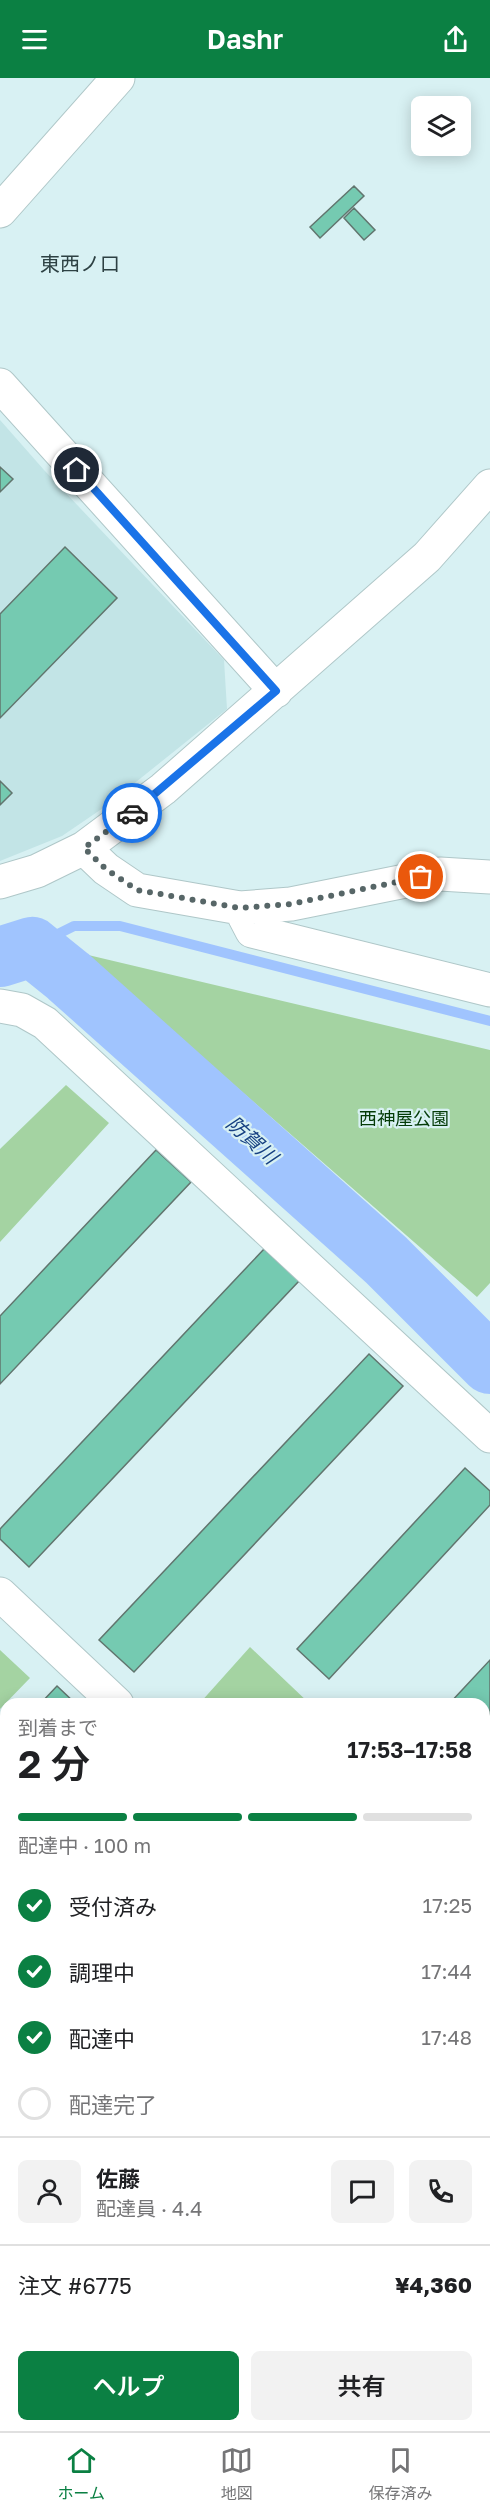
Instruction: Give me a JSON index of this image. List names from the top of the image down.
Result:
{
  "districts": ["東西ノ口"],
  "water": ["防賀川"],
  "parks": ["西神屋公園"],
  "page": {
    "header": "Dashr",
    "heading": ["2 分", "到着まで", "17:53–17:58"],
    "panel": [
      "佐藤",
      "配達員 · 4.4",
      "注文 #6775",
      "¥4,360"
    ],
    "bar": "配達中 · 100 m",
    "list": [
      ["受付済み", "17:25"],
      ["調理中", "17:44"],
      ["配達中", "17:48"],
      "配達完了"
    ],
    "buttons": ["ヘルプ", "共有"],
    "tabs": ["ホーム", "地図", "保存済み"]
  }
}
